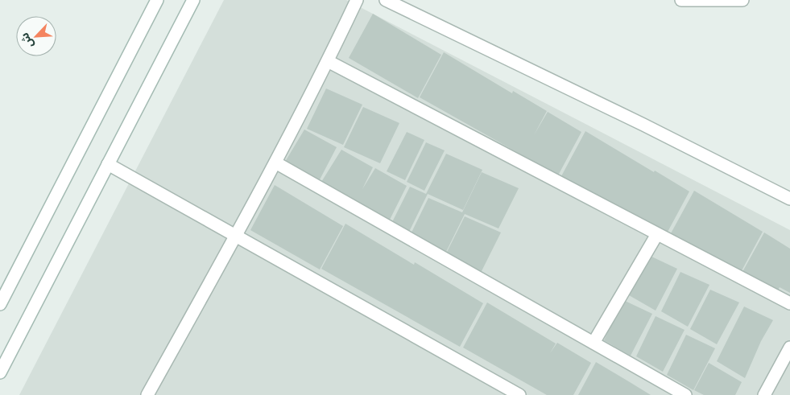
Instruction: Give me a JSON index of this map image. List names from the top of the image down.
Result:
{
  "north": "bottom left"
}
